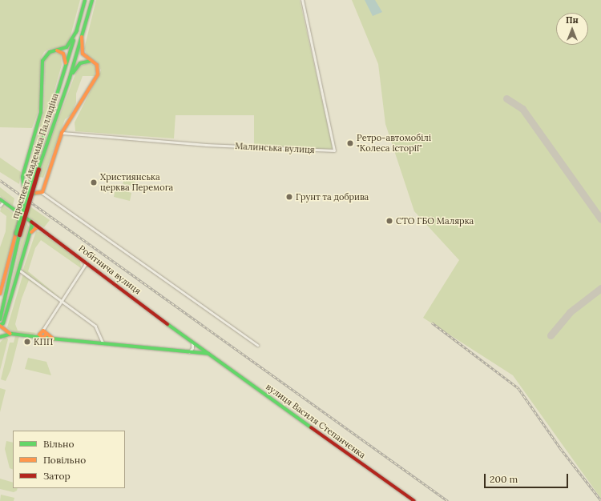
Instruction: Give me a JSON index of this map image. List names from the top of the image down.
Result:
{
  "streets": {
    "main road": ["проспект Академіка Палладіна", "Робітнича вулиця", "вулиця Василя Степанченка"],
    "street": ["Малинська вулиця"]
  },
  "crossings": [
    ["Робітнича вулиця", "вулиця Василя Степанченка"]
  ],
  "places": [
    "Ретро-автомобілі \"Колеса історії\"",
    "Християнська церква Перемога",
    "Грунт та добрива",
    "СТО ГБО Малярка",
    "КПП"
  ],
  "legend": ["Вільно", "Повільно", "Затор"],
  "scale_bar": "200 m",
  "north": "top"
}
